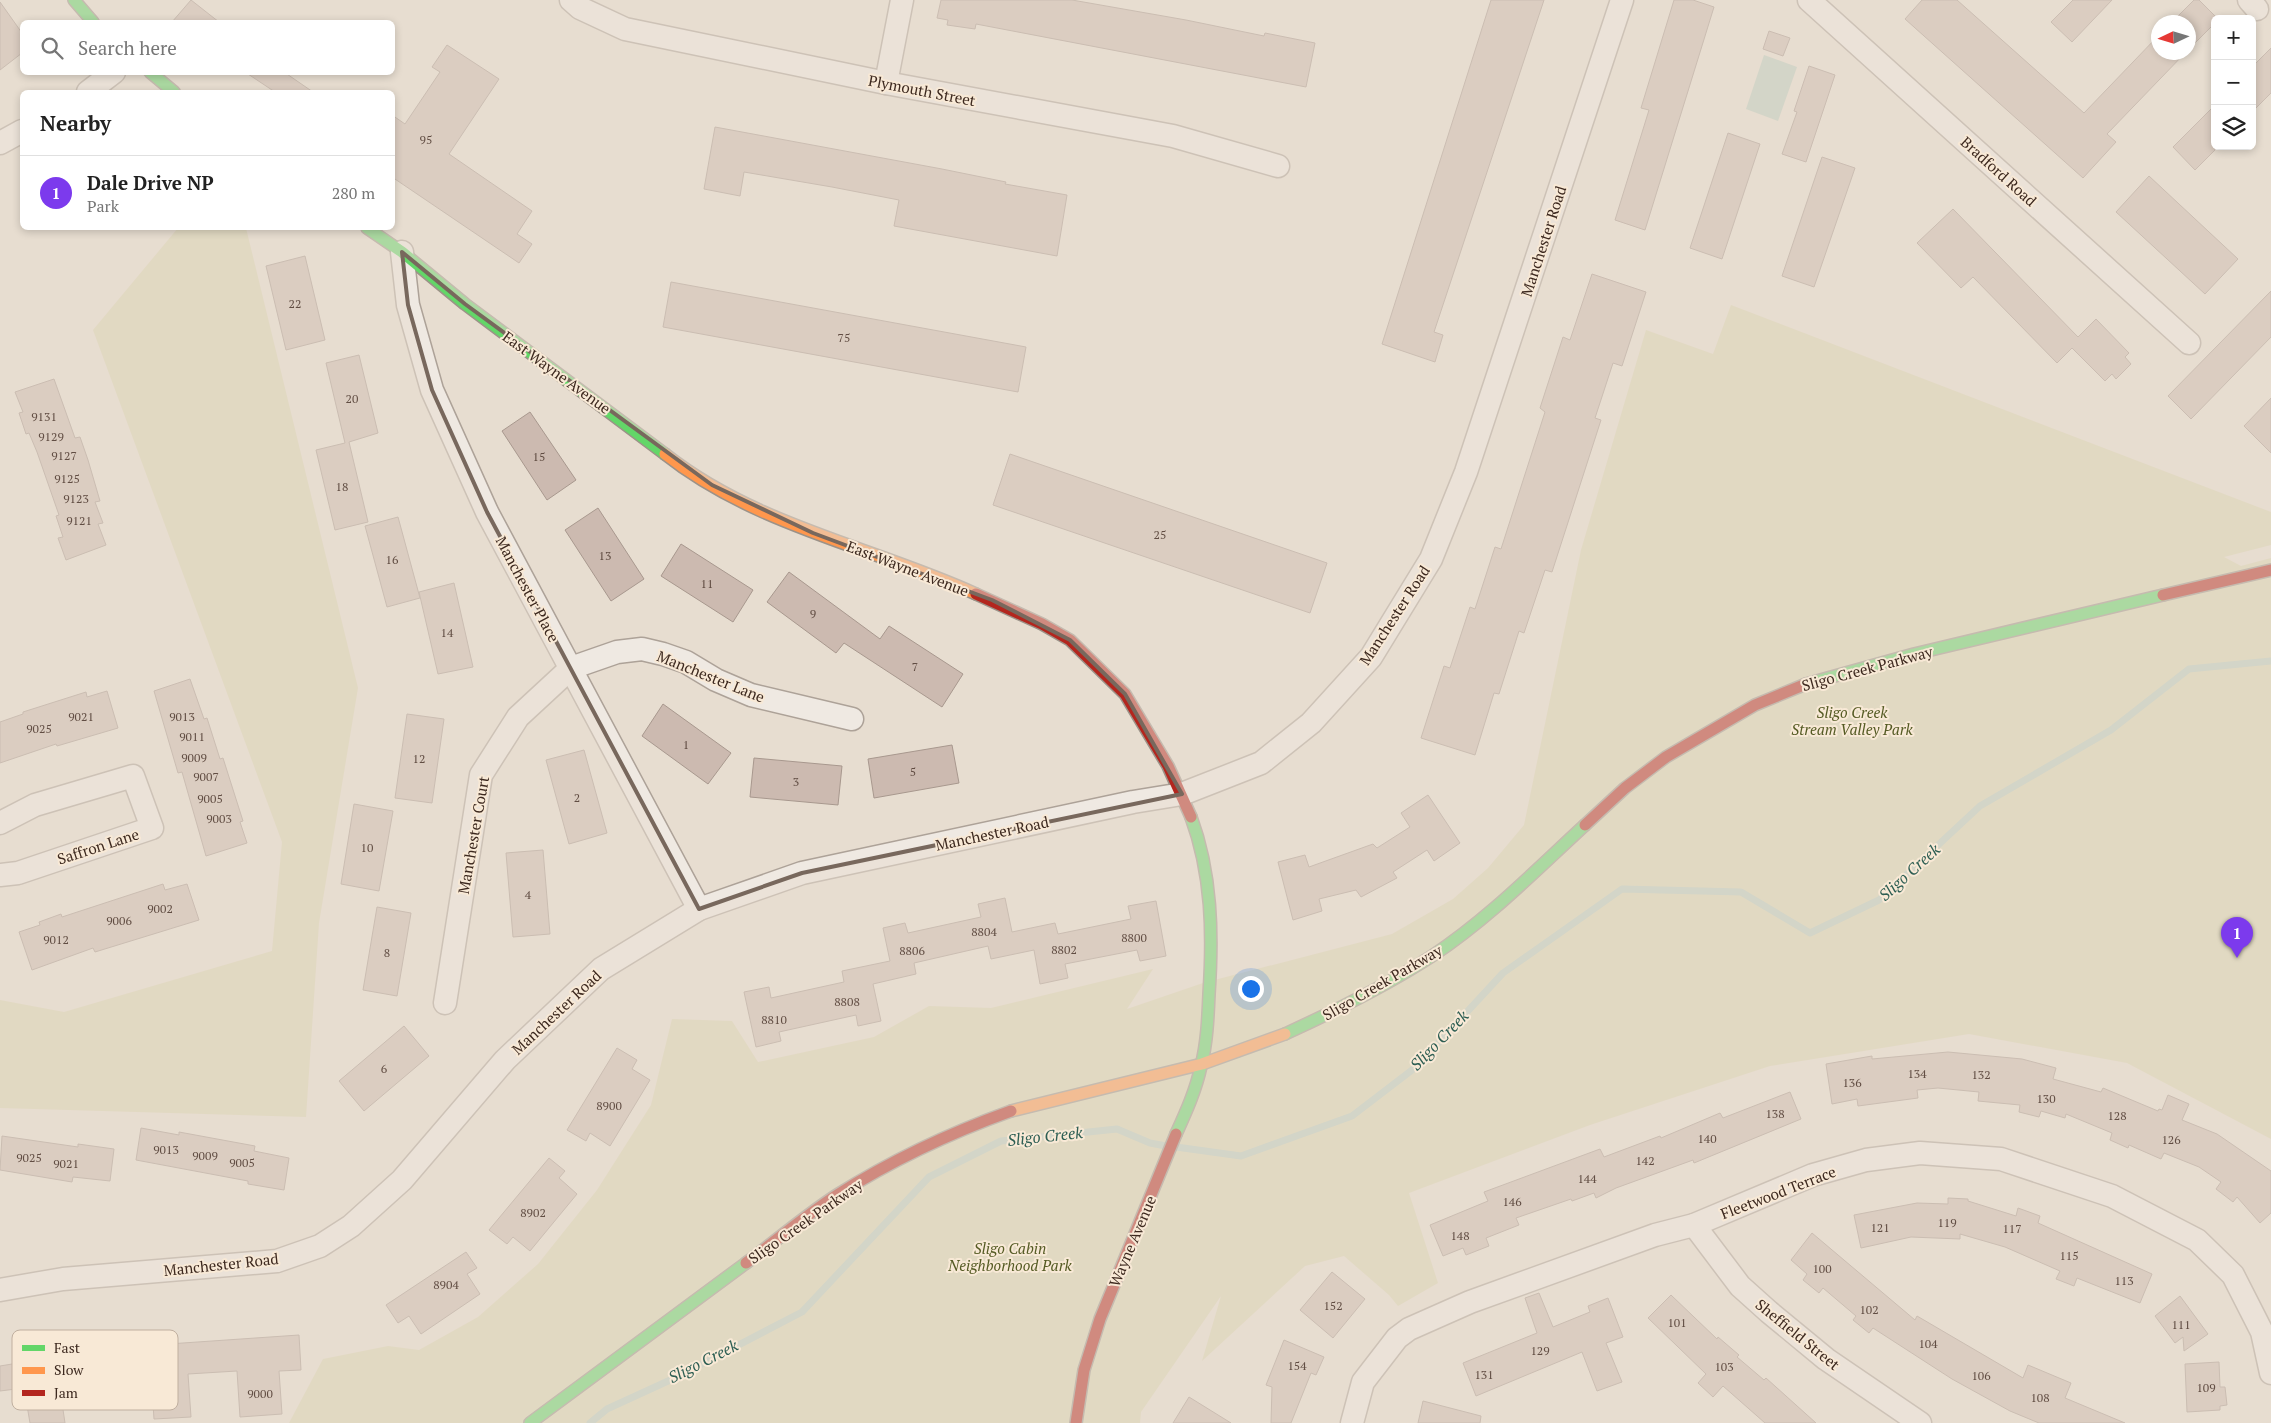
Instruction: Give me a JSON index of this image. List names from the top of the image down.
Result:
{
  "streets": {
    "street": [
      "Plymouth Street",
      "Bradford Road",
      "Manchester Road",
      "East Wayne Avenue",
      "Manchester Place",
      "Sligo Creek Parkway",
      "Manchester Lane",
      "Manchester Court",
      "Saffron Lane",
      "Fleetwood Terrace",
      "Wayne Avenue",
      "Sheffield Street"
    ]
  },
  "crossings": [
    ["Manchester Road", "East Wayne Avenue"],
    ["Manchester Road", "Manchester Place"],
    ["East Wayne Avenue", "Manchester Place"],
    ["East Wayne Avenue", "Sligo Creek Parkway"],
    ["East Wayne Avenue", "Wayne Avenue"],
    ["Manchester Place", "Manchester Lane"],
    ["Manchester Place", "Manchester Court"],
    ["Sligo Creek Parkway", "Wayne Avenue"],
    ["Manchester Lane", "Manchester Court"],
    ["Fleetwood Terrace", "Sheffield Street"]
  ],
  "water": ["Sligo Creek"],
  "parks": ["Sligo Creek Stream Valley Park", "Sligo Cabin Neighborhood Park"],
  "house_numbers": [
    "95",
    "22",
    "75",
    "20",
    "9131",
    "9129",
    "9127",
    "15",
    "9125",
    "18",
    "9123",
    "9121",
    "25",
    "13",
    "16",
    "11",
    "9",
    "14",
    "7",
    "9021",
    "9013",
    "9025",
    "9011",
    "1",
    "9009",
    "12",
    "5",
    "9007",
    "3",
    "2",
    "9005",
    "9003",
    "10",
    "4",
    "9002",
    "9006",
    "8804",
    "8800",
    "9012",
    "8802",
    "8806",
    "8",
    "8808",
    "8810",
    "6",
    "134",
    "132",
    "136",
    "130",
    "8900",
    "138",
    "128",
    "140",
    "126",
    "9013",
    "9009",
    "9025",
    "142",
    "9005",
    "9021",
    "144",
    "146",
    "8902",
    "119",
    "121",
    "117",
    "148",
    "115",
    "100",
    "113",
    "8904",
    "152",
    "102",
    "101",
    "111",
    "104",
    "129",
    "154",
    "103",
    "131",
    "106",
    "109",
    "9000",
    "108"
  ],
  "legend": ["Fast", "Slow", "Jam"],
  "north": "left",
  "page": {
    "map_buttons": ["+", "−"],
    "search": "Search here",
    "heading": "Nearby",
    "list": [
      {
        "mark": "1",
        "name": "Dale Drive NP",
        "note": "Park",
        "value": "280 m"
      }
    ],
    "pins": "1"
  }
}
